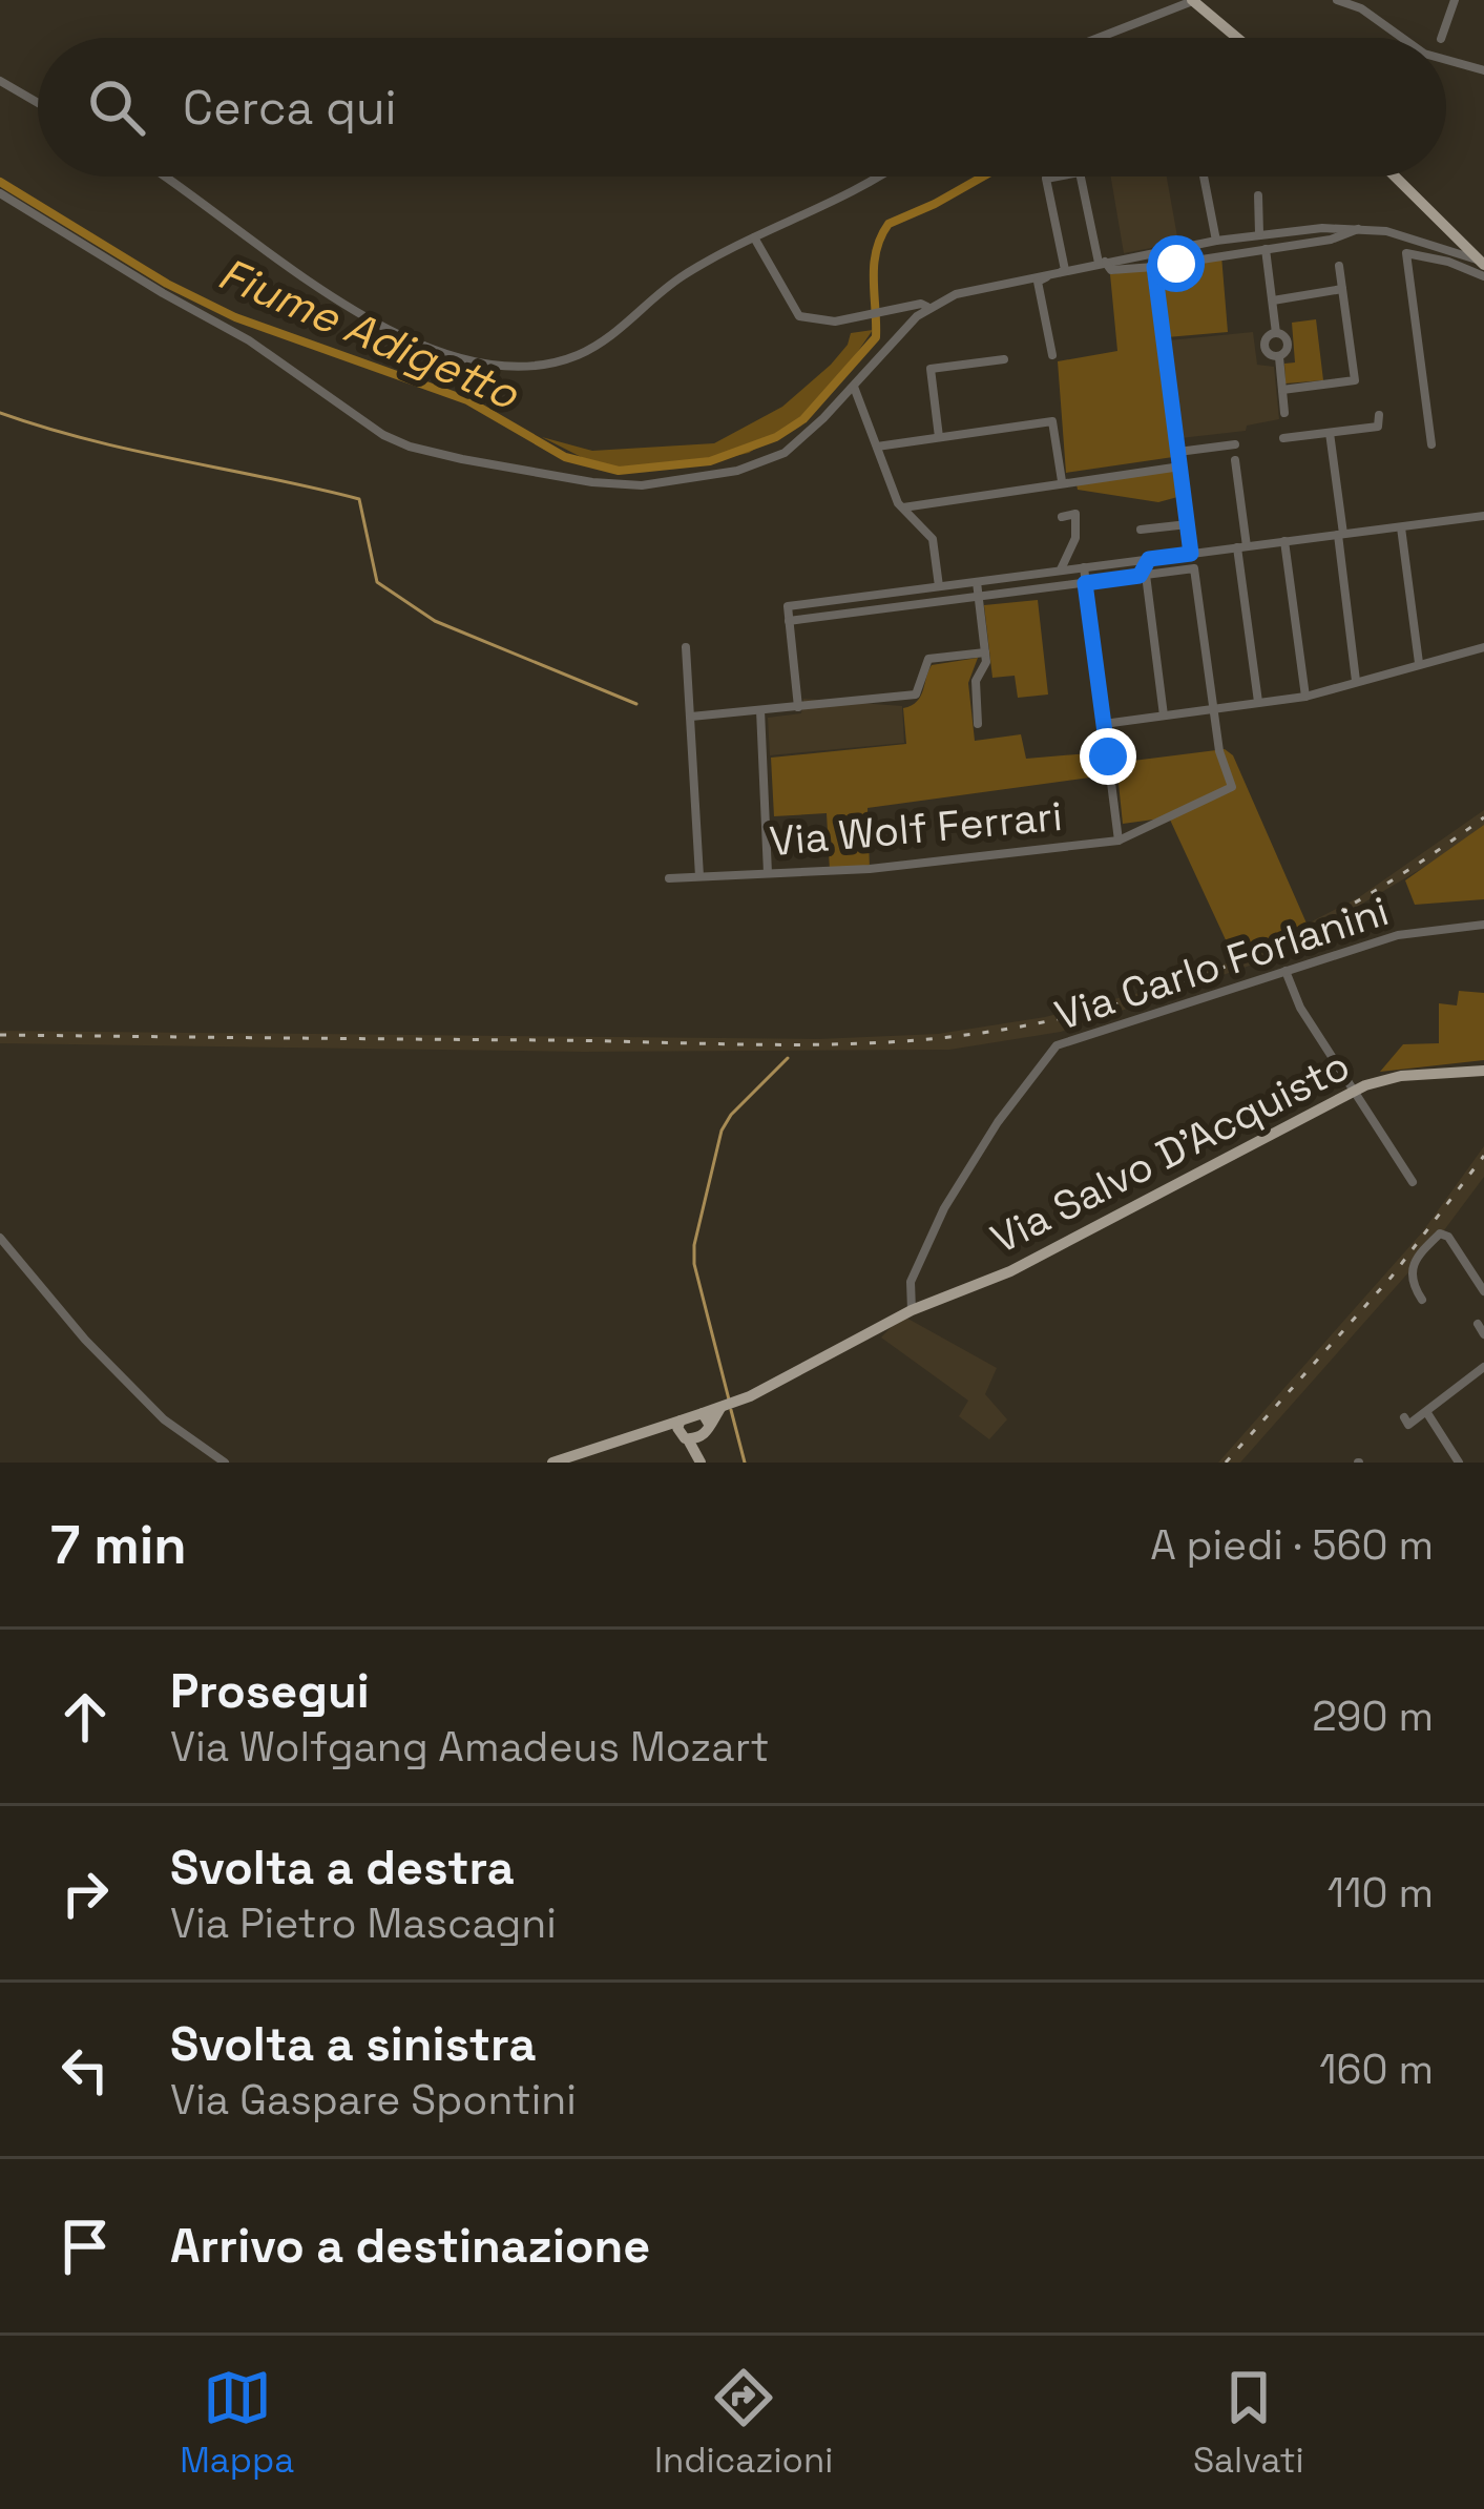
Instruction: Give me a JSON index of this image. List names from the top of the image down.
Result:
{
  "streets": {
    "main road": ["Via Salvo D'Acquisto"],
    "street": ["Via Wolf Ferrari", "Via Carlo Forlanini"]
  },
  "crossings": [
    ["Via Carlo Forlanini", "Via Salvo D'Acquisto"]
  ],
  "water": ["Fiume Adigetto"],
  "page": {
    "search": "Cerca qui",
    "heading": ["7 min", "A piedi · 560 m"],
    "list": [
      ["Prosegui", "Via Wolfgang Amadeus Mozart", "290 m"],
      ["Svolta a destra", "Via Pietro Mascagni", "110 m"],
      ["Svolta a sinistra", "Via Gaspare Spontini", "160 m"],
      "Arrivo a destinazione"
    ],
    "nav": ["Mappa", "Indicazioni", "Salvati"]
  }
}
